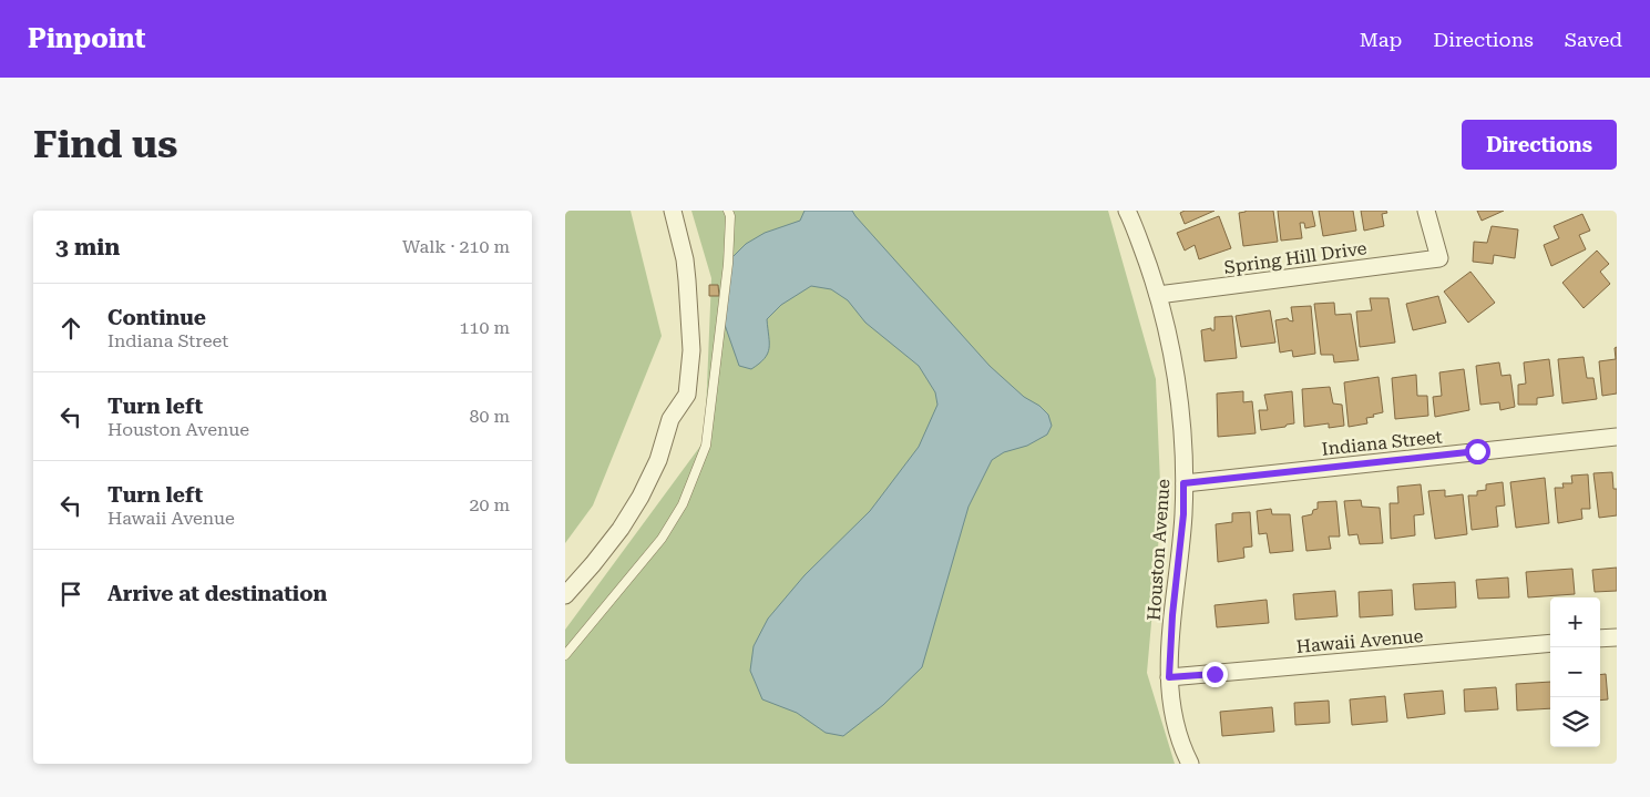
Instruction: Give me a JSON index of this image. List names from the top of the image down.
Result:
{
  "streets": {
    "street": [
      "Spring Hill Drive",
      "Indiana Street",
      "Houston Avenue",
      "Hawaii Avenue"
    ]
  },
  "crossings": [
    ["Spring Hill Drive", "Houston Avenue"],
    ["Indiana Street", "Houston Avenue"],
    ["Houston Avenue", "Hawaii Avenue"]
  ],
  "page": {
    "header": "Pinpoint",
    "nav": ["Map", "Directions", "Saved"],
    "buttons": "Directions",
    "title": "Find us",
    "heading": ["3 min", "Walk · 210 m"],
    "list": [
      ["Continue", "Indiana Street", "110 m"],
      ["Turn left", "Houston Avenue", "80 m"],
      ["Turn left", "Hawaii Avenue", "20 m"],
      "Arrive at destination"
    ],
    "map_buttons": ["+", "−"]
  }
}
